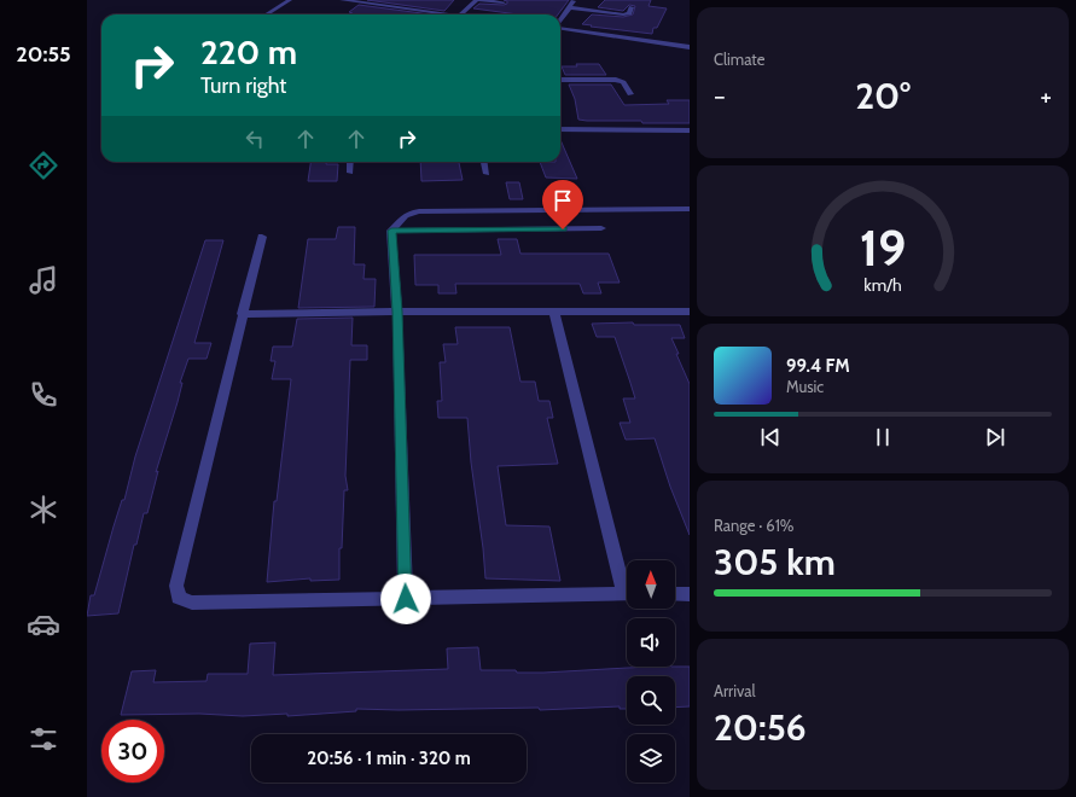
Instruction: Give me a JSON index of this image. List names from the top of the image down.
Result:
{
  "north": "top",
  "page": {
    "tabs": "20:55",
    "tile": [
      "Climate",
      ["Range · 61%", "305 km"],
      ["Arrival", "20:56"]
    ],
    "turn": ["220 m", "Turn right"],
    "heat": ["−", "20°", "+"],
    "song": ["99.4 FM", "Music"],
    "limit": "30",
    "trip": "20:56 · 1 min · 320 m",
    "gauge": ["19", "km/h"]
  }
}
